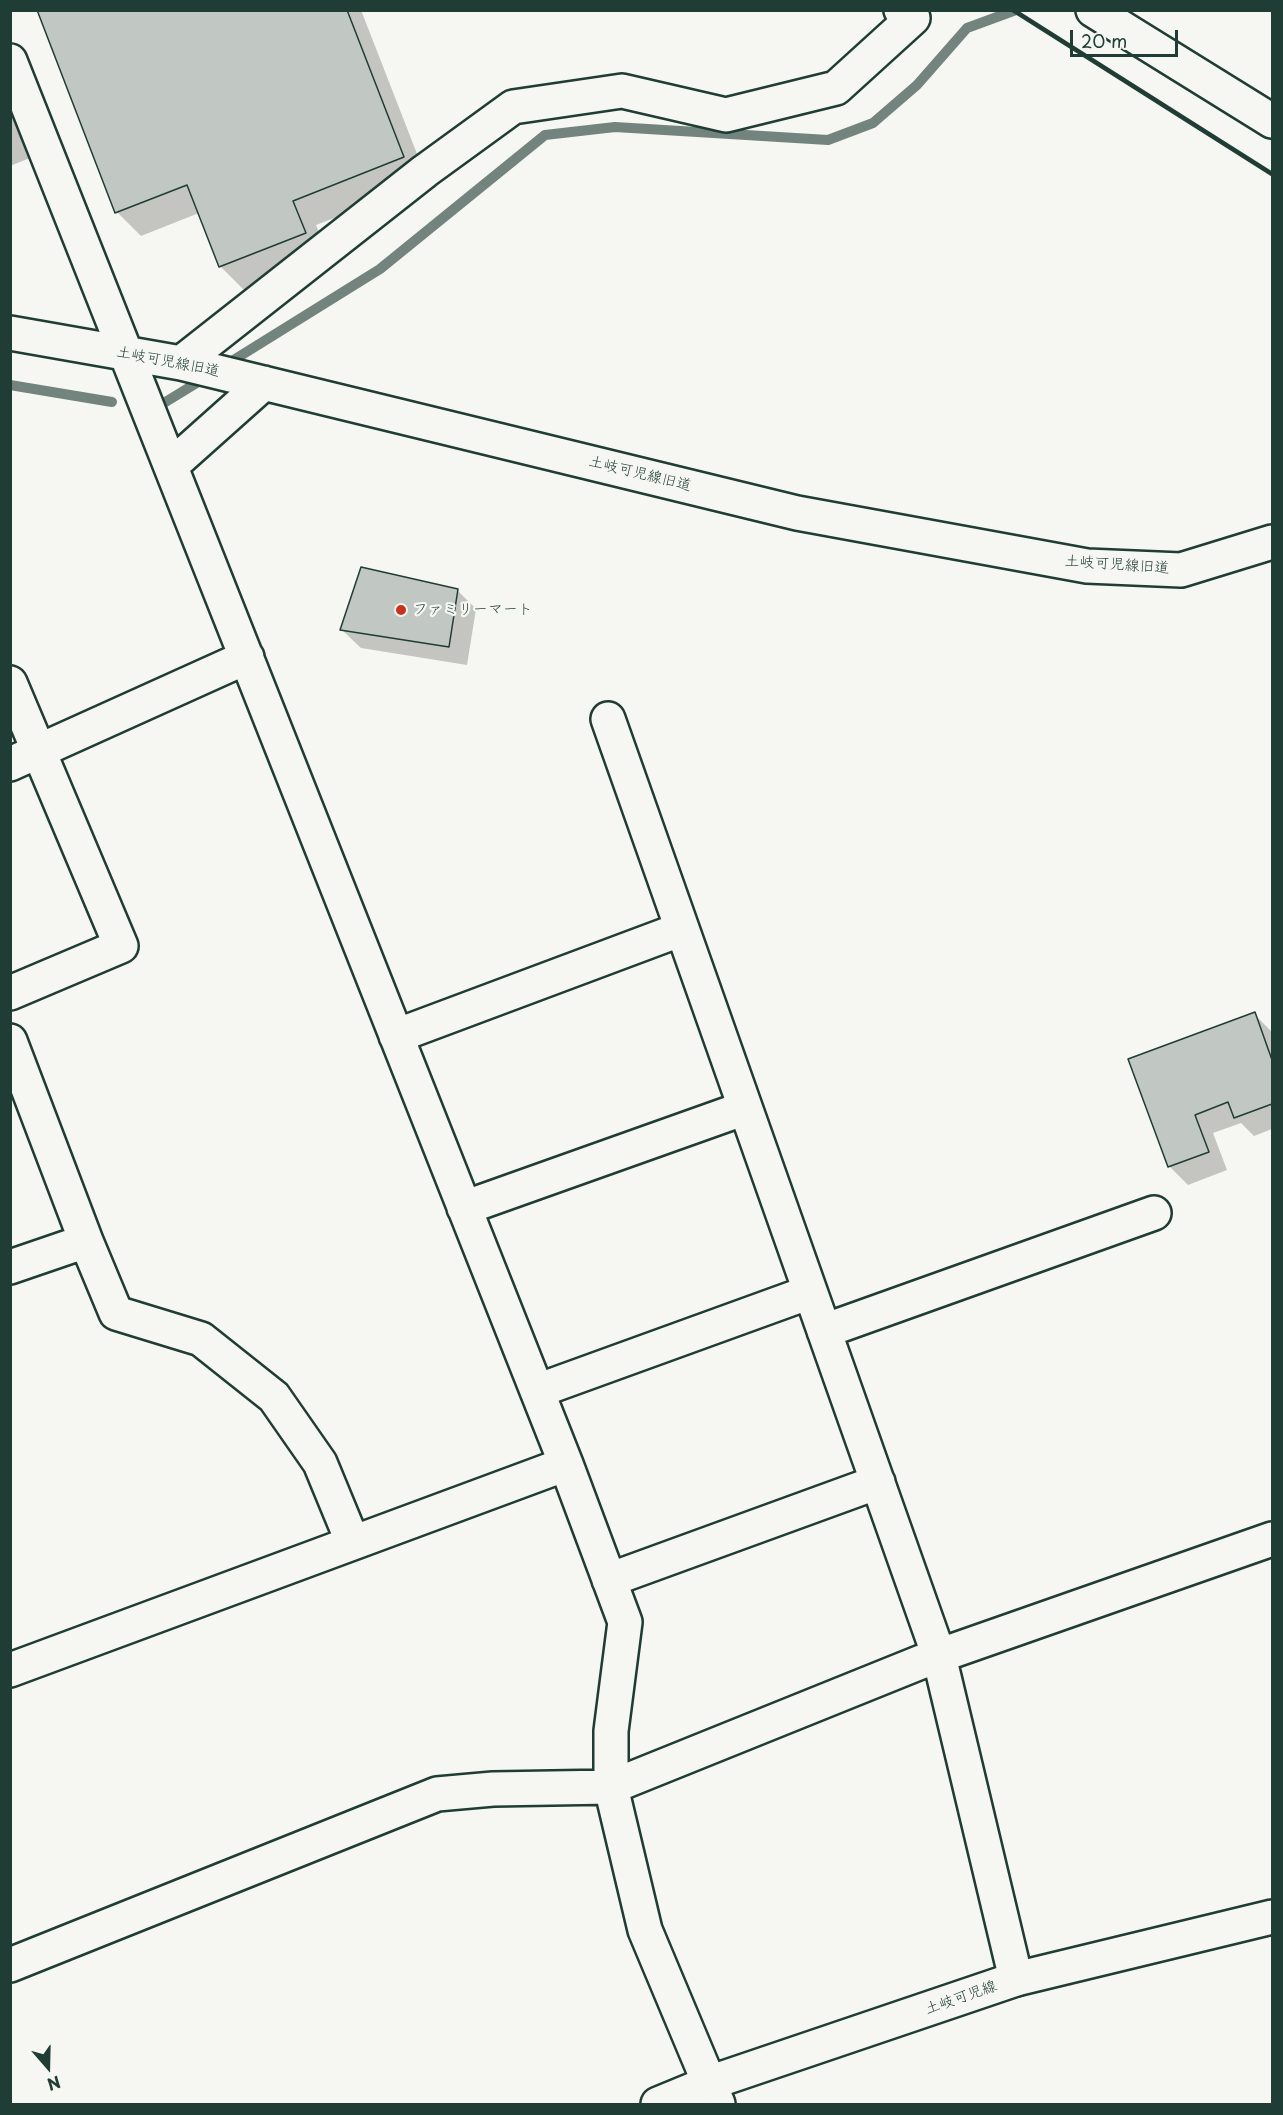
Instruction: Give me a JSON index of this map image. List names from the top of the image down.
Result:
{
  "streets": {
    "street": ["土岐可児線旧道", "土岐可児線"]
  },
  "places": ["ファミリーマート"],
  "scale_bar": "20 m",
  "north": "bottom"
}
